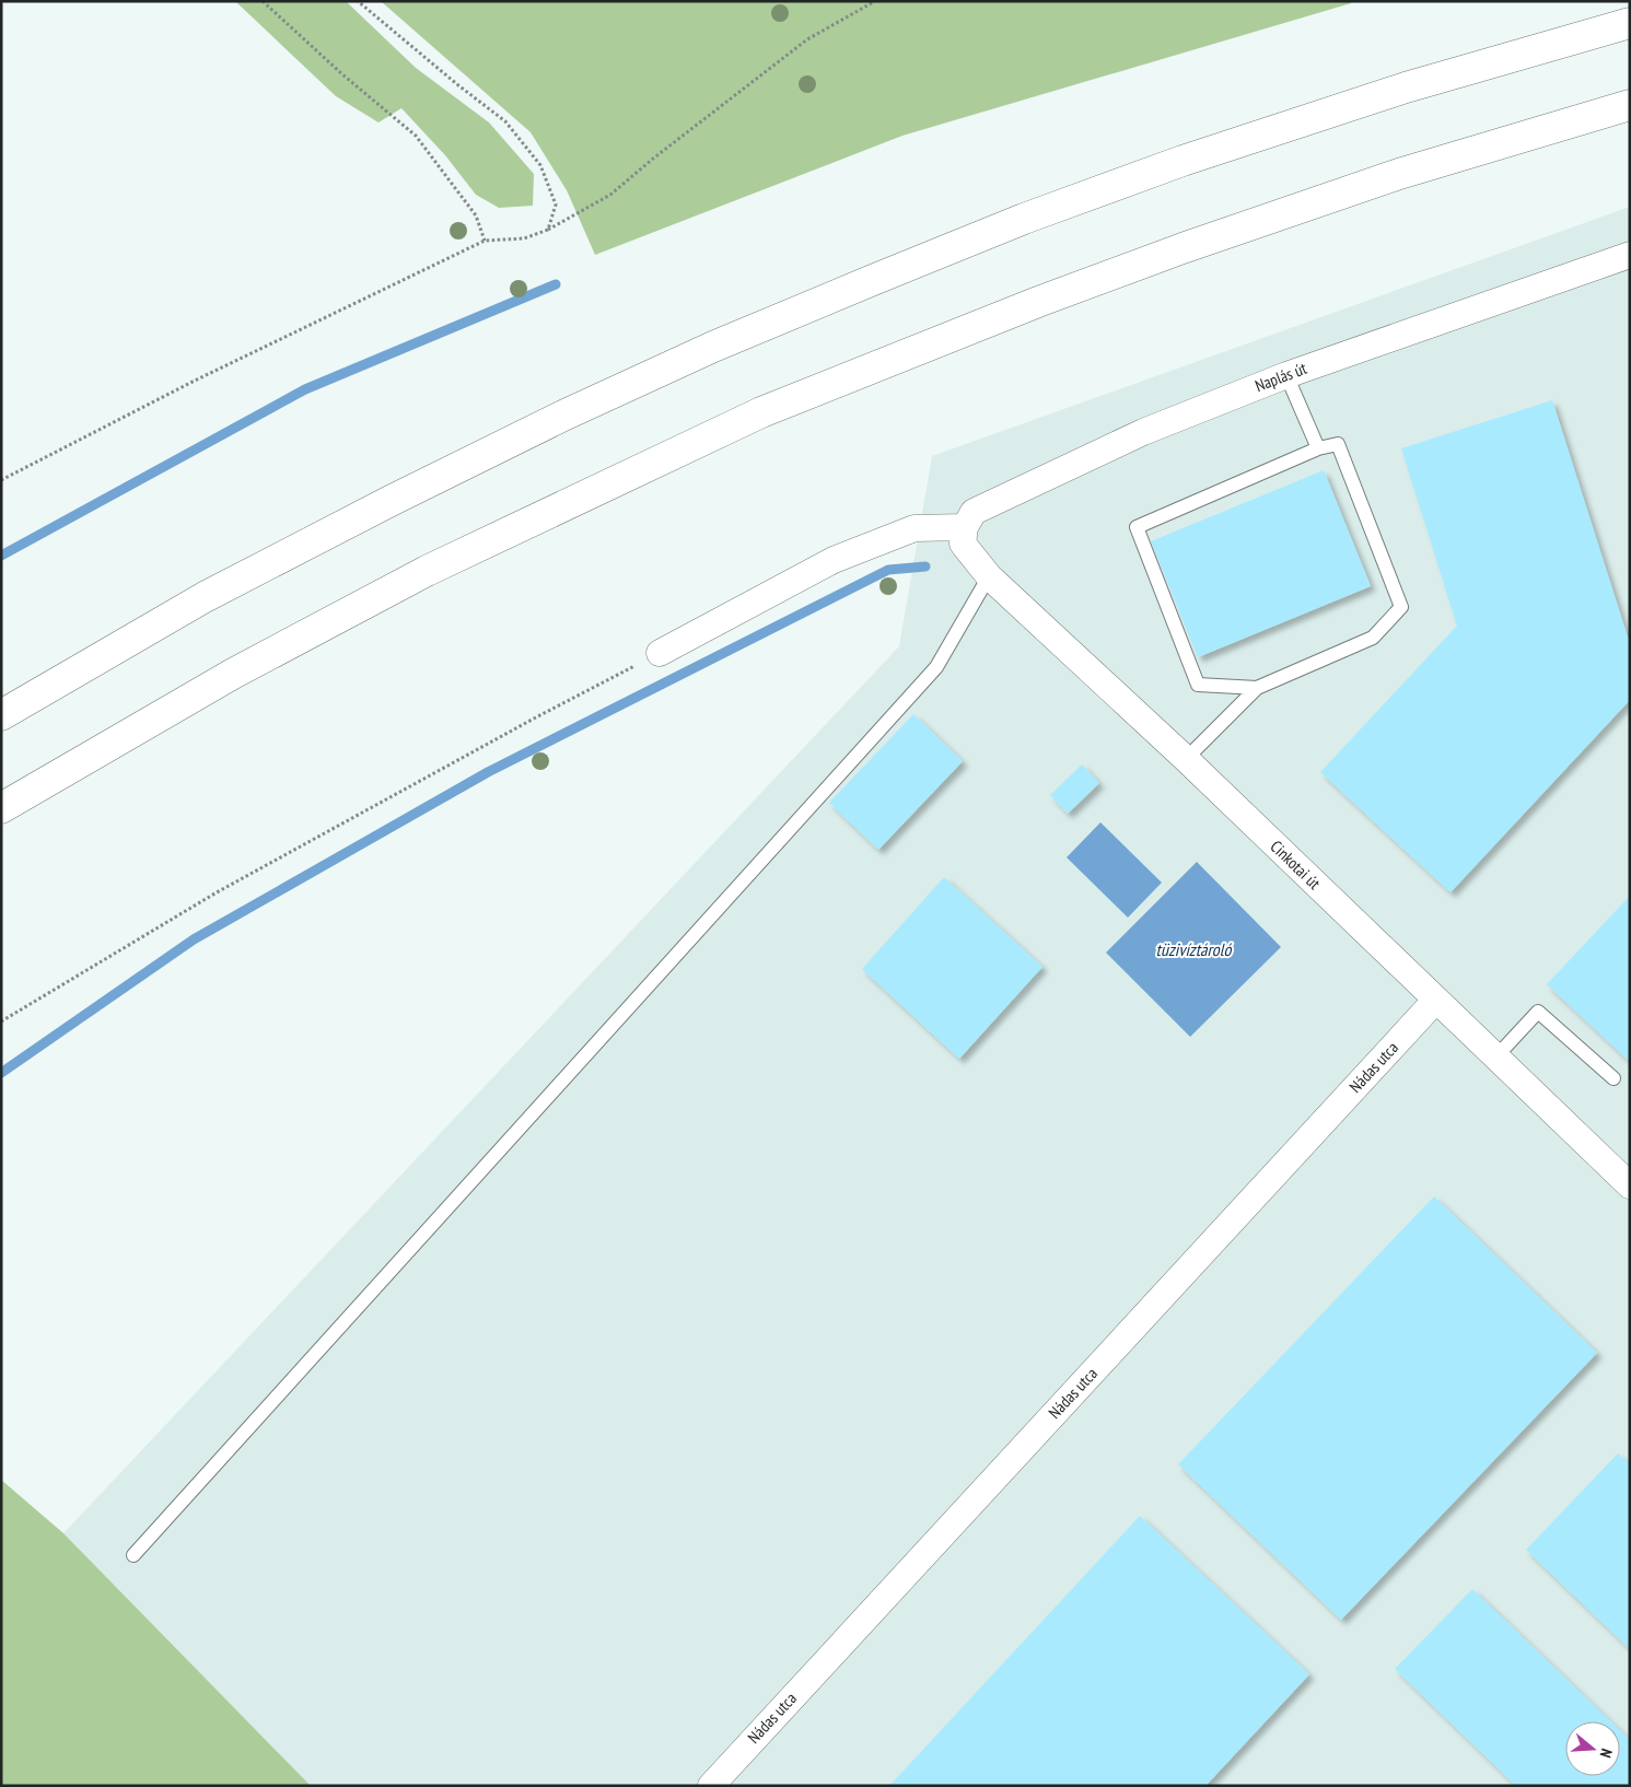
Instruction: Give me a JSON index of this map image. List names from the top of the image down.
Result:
{
  "streets": {
    "street": ["Naplás út", "Cinkotai út", "Nádas utca"]
  },
  "crossings": [
    ["Naplás út", "Cinkotai út"],
    ["Cinkotai út", "Nádas utca"]
  ],
  "water": ["tüzivíztároló"],
  "north": "right"
}
